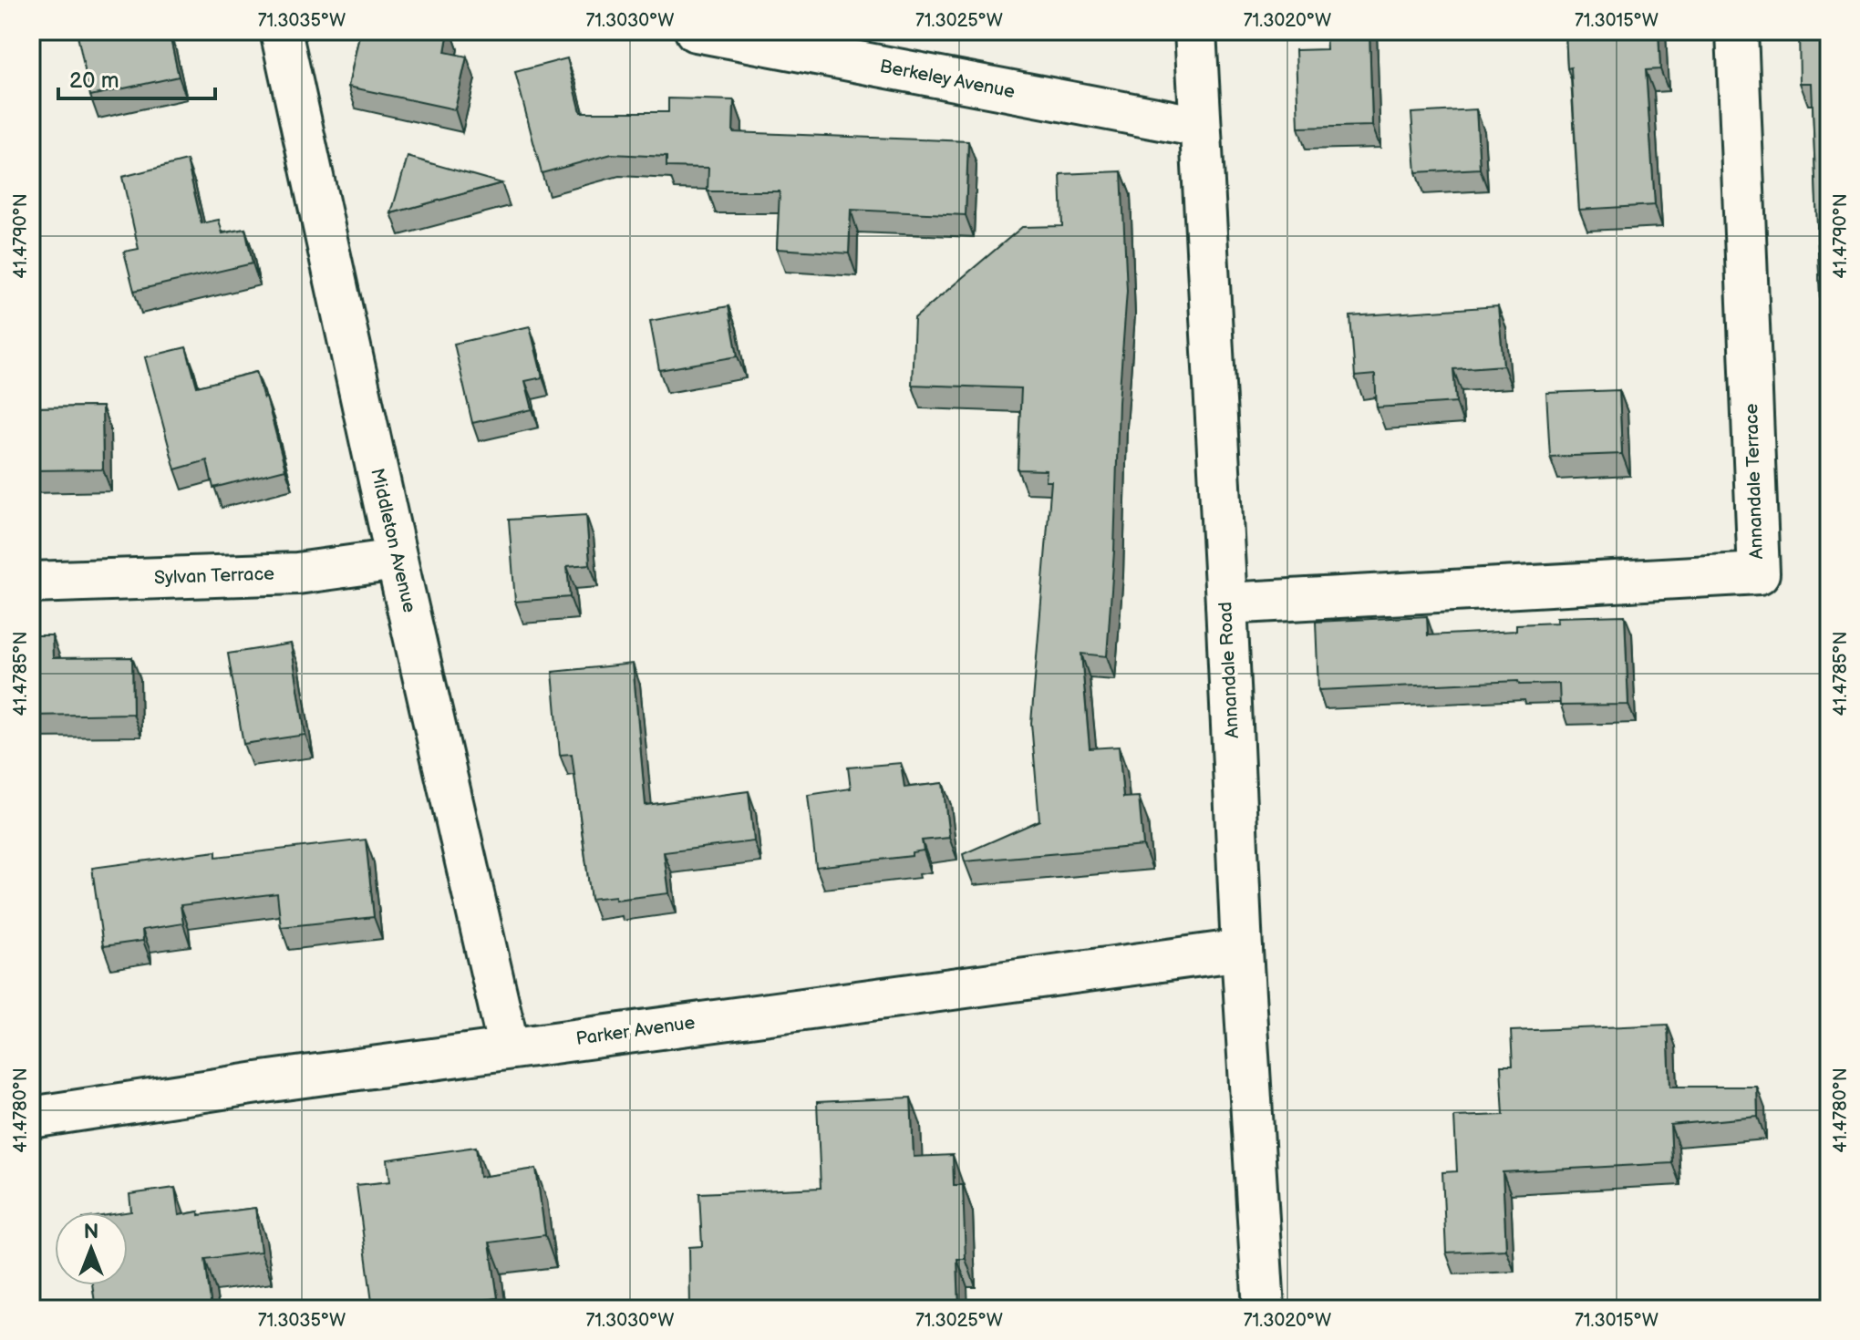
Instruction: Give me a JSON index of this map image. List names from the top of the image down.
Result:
{
  "streets": {
    "street": [
      "Berkeley Avenue",
      "Annandale Terrace",
      "Middleton Avenue",
      "Sylvan Terrace",
      "Annandale Road",
      "Parker Avenue"
    ]
  },
  "crossings": [
    ["Berkeley Avenue", "Annandale Road"],
    ["Annandale Terrace", "Annandale Road"],
    ["Middleton Avenue", "Sylvan Terrace"],
    ["Middleton Avenue", "Parker Avenue"],
    ["Annandale Road", "Parker Avenue"]
  ],
  "scale_bar": "20 m",
  "north": "top",
  "coordinates": [
    "71.3035°W",
    "71.3030°W",
    "71.3025°W",
    "71.3020°W",
    "71.3015°W",
    "41.4790°N",
    "41.4785°N",
    "41.4780°N"
  ]
}
